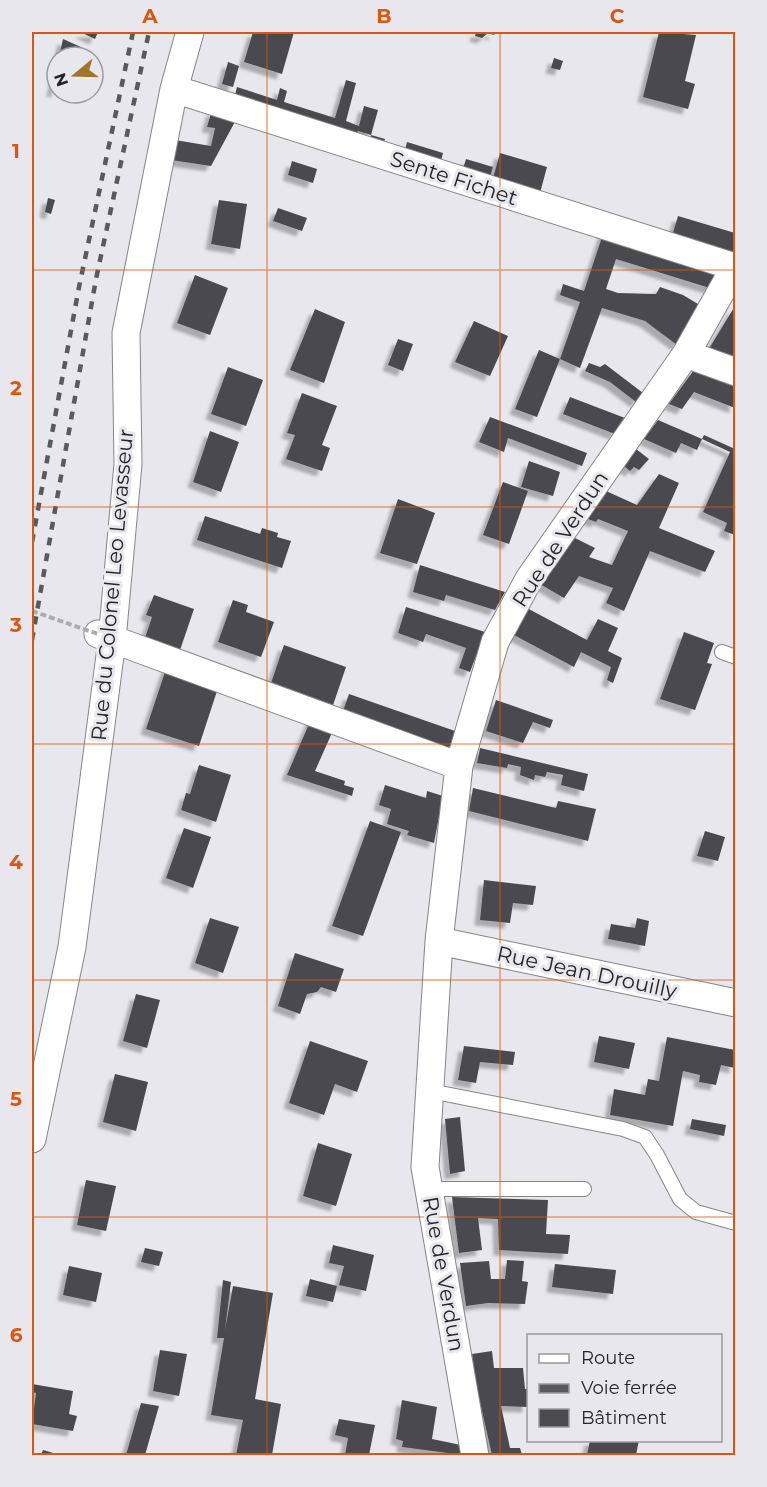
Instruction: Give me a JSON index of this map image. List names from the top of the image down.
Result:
{
  "streets": {
    "street": [
      "Sente Fichet",
      "Rue de Verdun",
      "Rue du Colonel Leo Levasseur",
      "Rue Jean Drouilly"
    ]
  },
  "crossings": [
    ["Sente Fichet", "Rue de Verdun"],
    ["Sente Fichet", "Rue du Colonel Leo Levasseur"],
    ["Rue de Verdun", "Rue Jean Drouilly"]
  ],
  "legend": ["Route", "Voie ferrée", "Bâtiment"],
  "north": "left",
  "grid": {
    "columns": ["A", "B", "C"],
    "rows": [
      "1",
      "2",
      "3",
      "4",
      "5",
      "6"
    ]
  }
}
